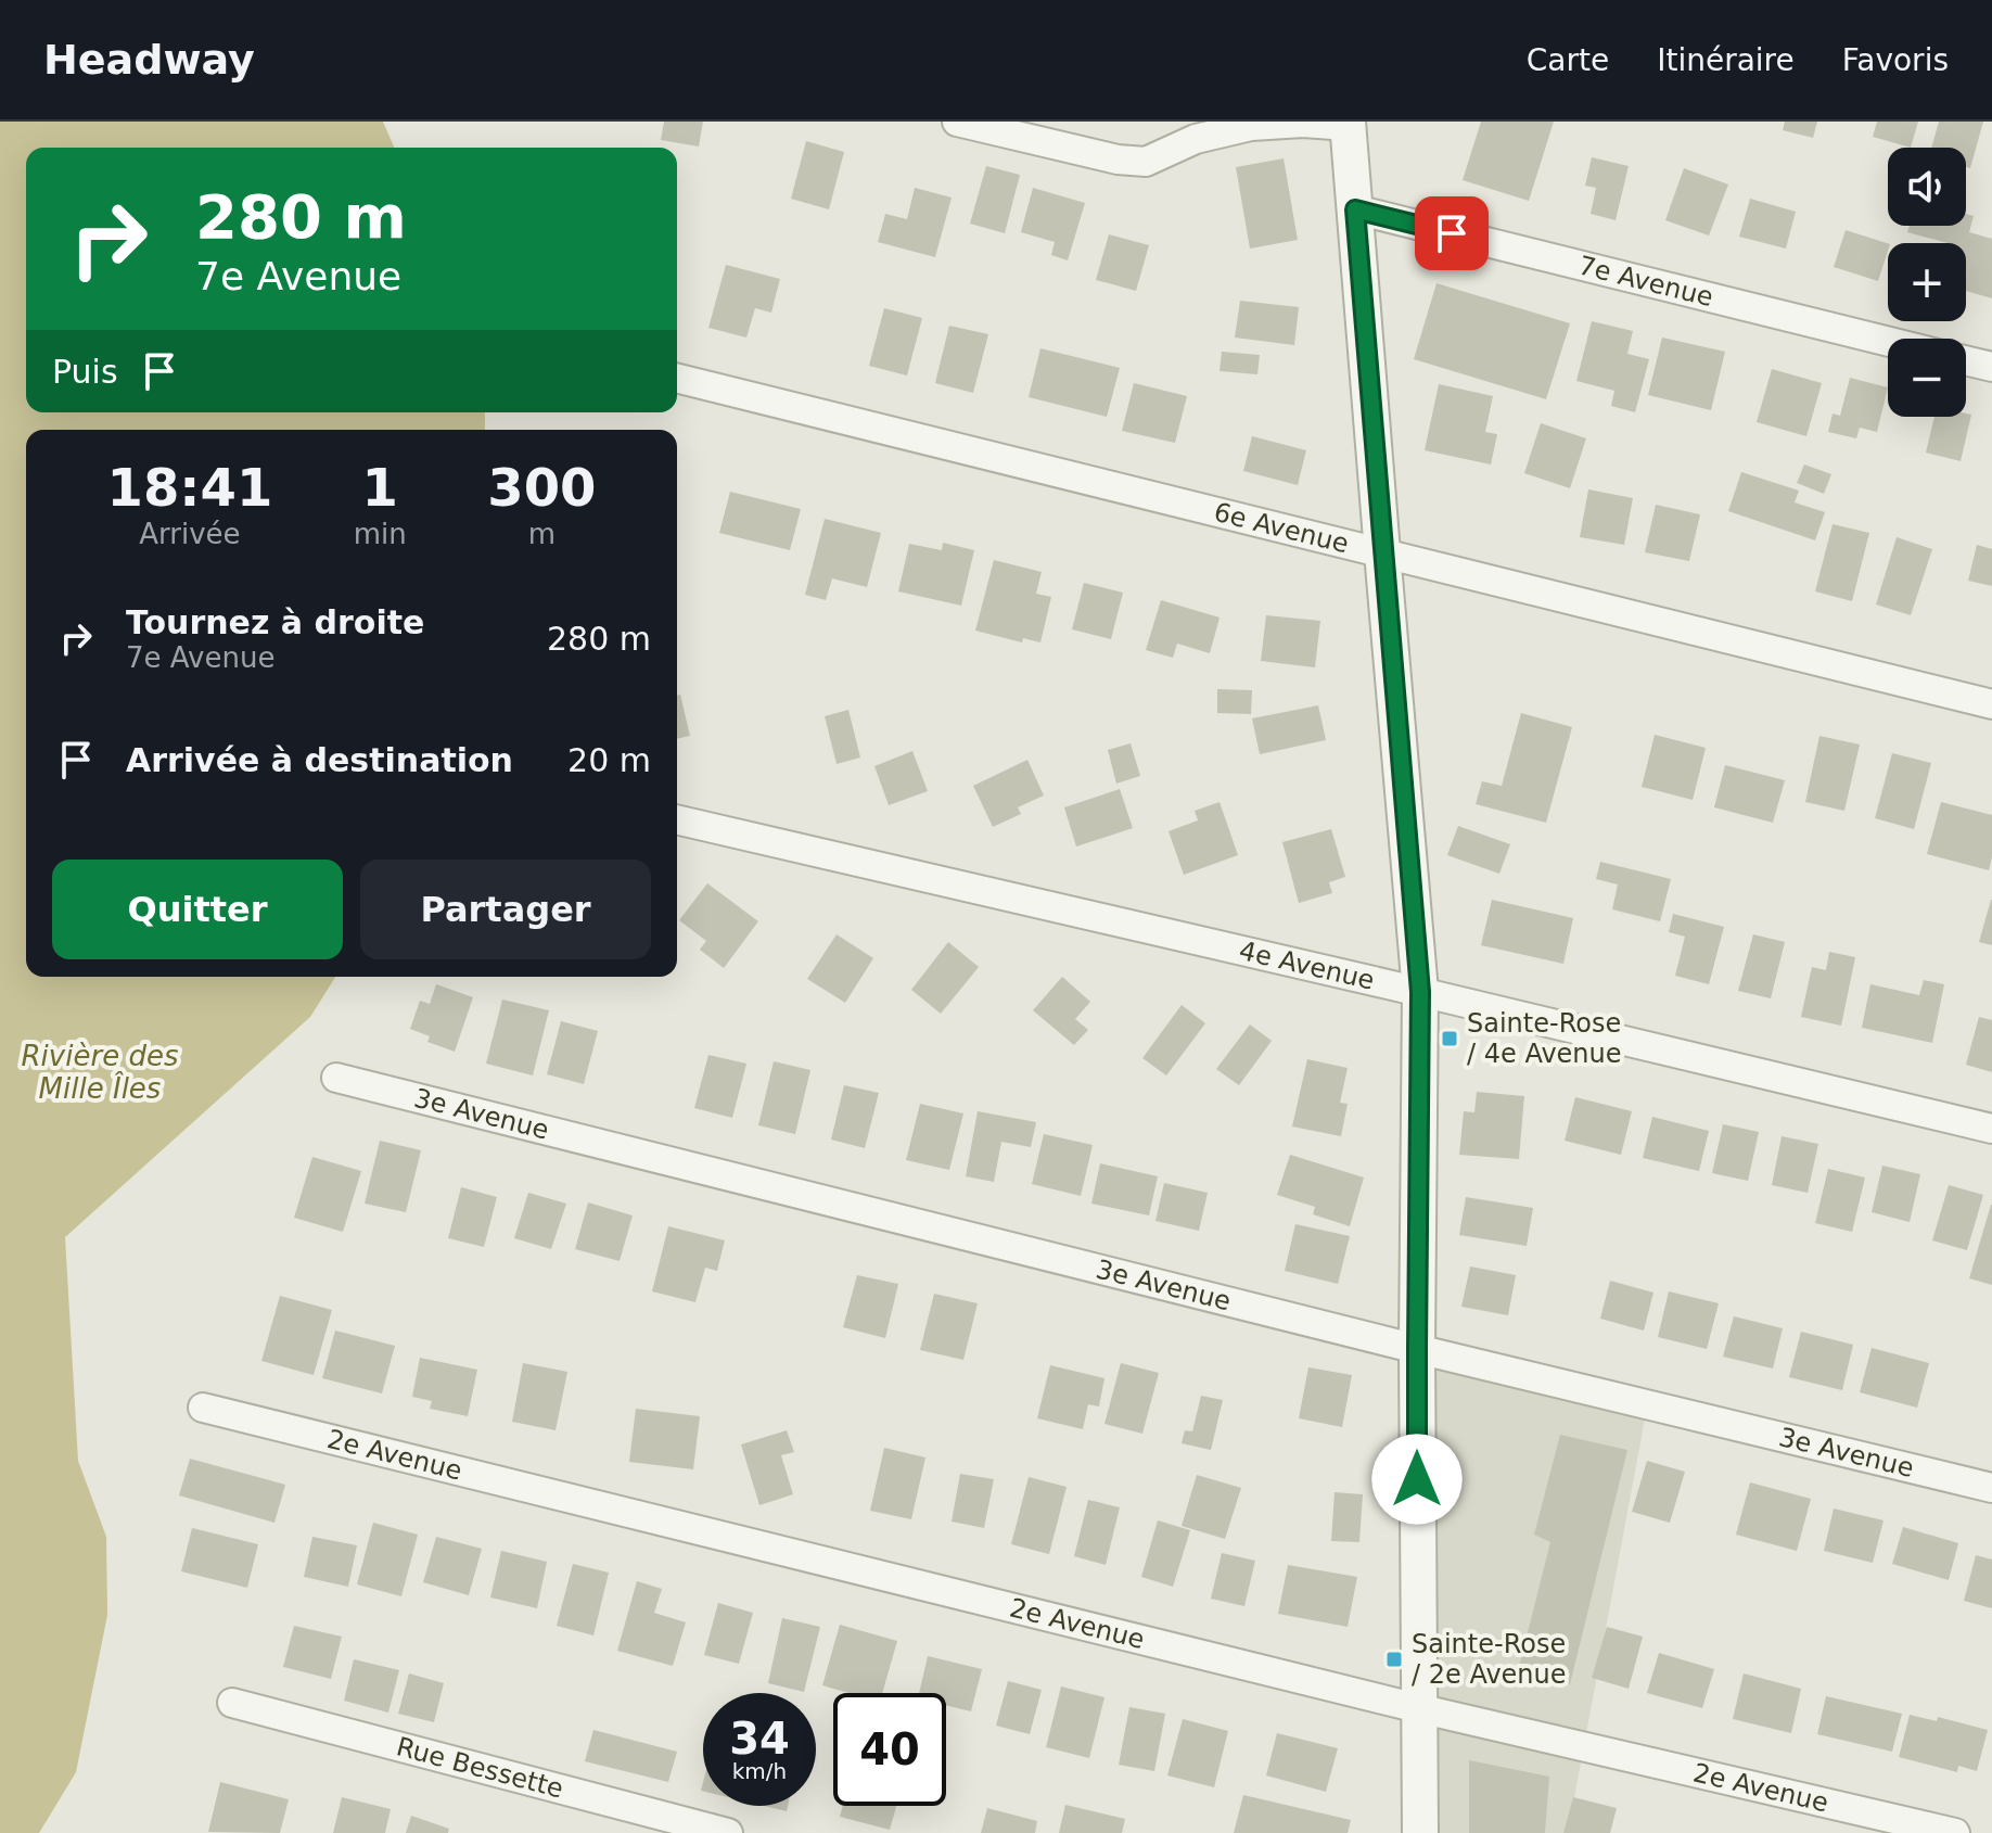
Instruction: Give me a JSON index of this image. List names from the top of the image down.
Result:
{
  "streets": {
    "street": [
      "7e Avenue",
      "6e Avenue",
      "4e Avenue",
      "3e Avenue",
      "2e Avenue",
      "Rue Bessette"
    ]
  },
  "water": ["Rivière des Mille Îles"],
  "places": {
    "transit": ["Sainte-Rose / 4e Avenue", "Sainte-Rose / 2e Avenue"]
  },
  "page": {
    "header": "Headway",
    "nav": ["Carte", "Itinéraire", "Favoris"],
    "map_buttons": ["+", "−"],
    "turn": ["280 m", "7e Avenue"],
    "then": "Puis",
    "eta": [
      "18:41",
      "Arrivée",
      "1",
      "min",
      "300",
      "m"
    ],
    "list": [
      {
        "name": "Tournez à droite",
        "note": "7e Avenue",
        "value": "280 m"
      },
      {
        "name": "Arrivée à destination",
        "value": "20 m"
      }
    ],
    "buttons": ["Quitter", "Partager"],
    "speed": "34 km/h",
    "limit": "40"
  }
}
